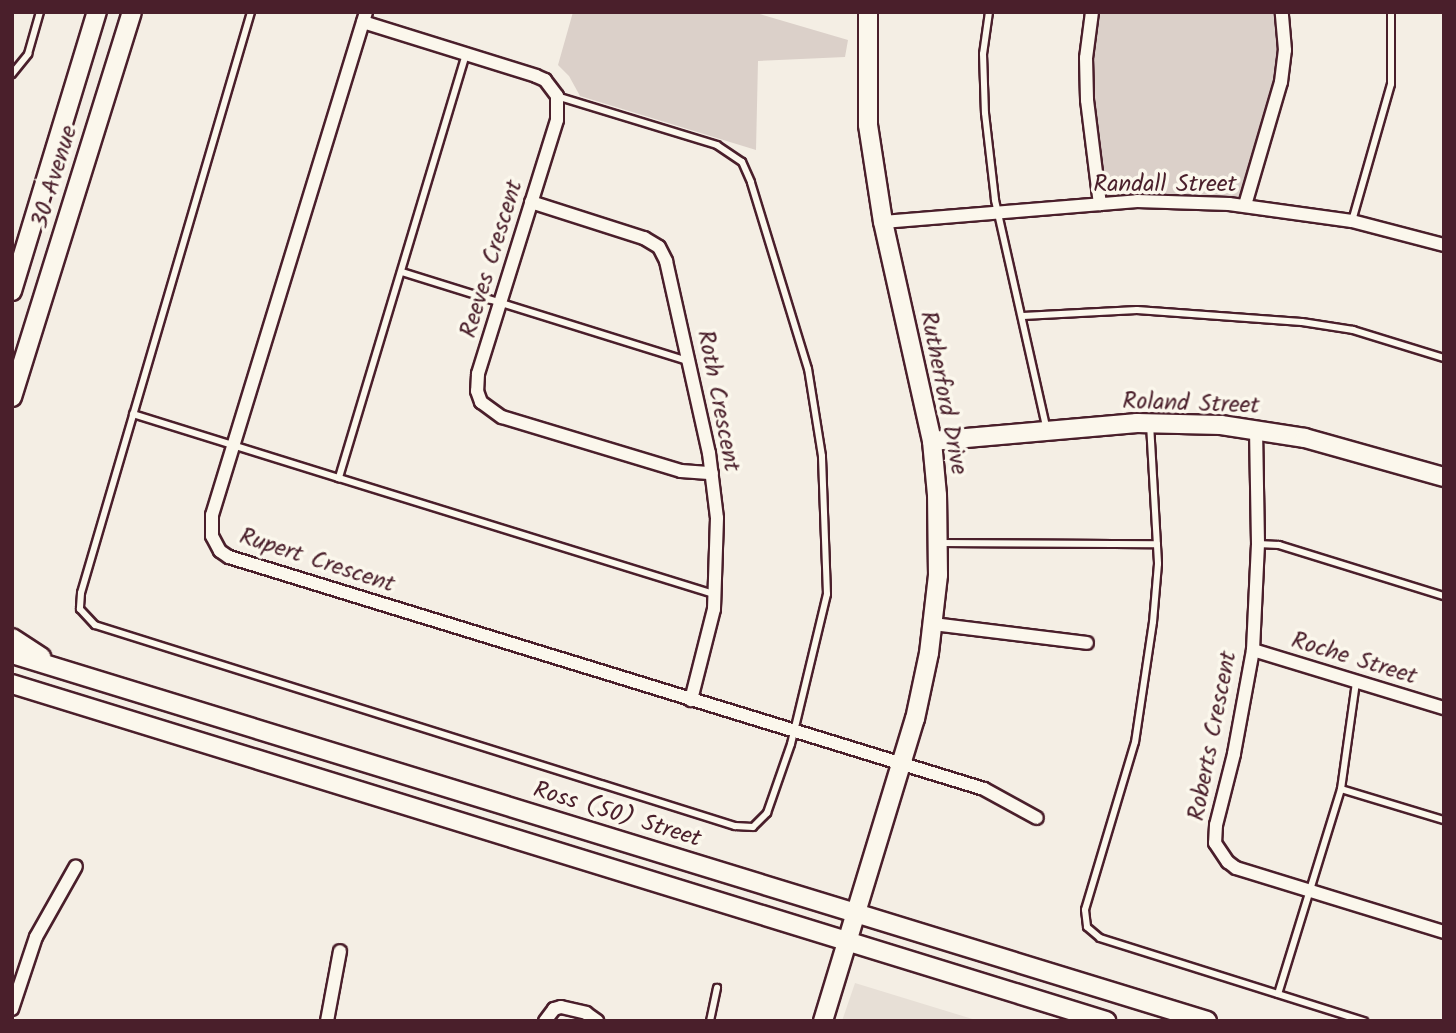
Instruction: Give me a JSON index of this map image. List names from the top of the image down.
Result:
{
  "streets": {
    "street": [
      "30 Avenue",
      "Randall Street",
      "Reeves Crescent",
      "Rutherford Drive",
      "Roth Crescent",
      "Roland Street",
      "Rupert Crescent",
      "Roche Street",
      "Roberts Crescent",
      "Ross (50) Street"
    ]
  },
  "crossings": [
    ["Randall Street", "Rutherford Drive"],
    ["Reeves Crescent", "Roth Crescent"],
    ["Rutherford Drive", "Roland Street"],
    ["Rutherford Drive", "Rupert Crescent"],
    ["Rutherford Drive", "Ross (50) Street"],
    ["Roth Crescent", "Rupert Crescent"],
    ["Roland Street", "Roberts Crescent"],
    ["Roche Street", "Roberts Crescent"]
  ]
}
